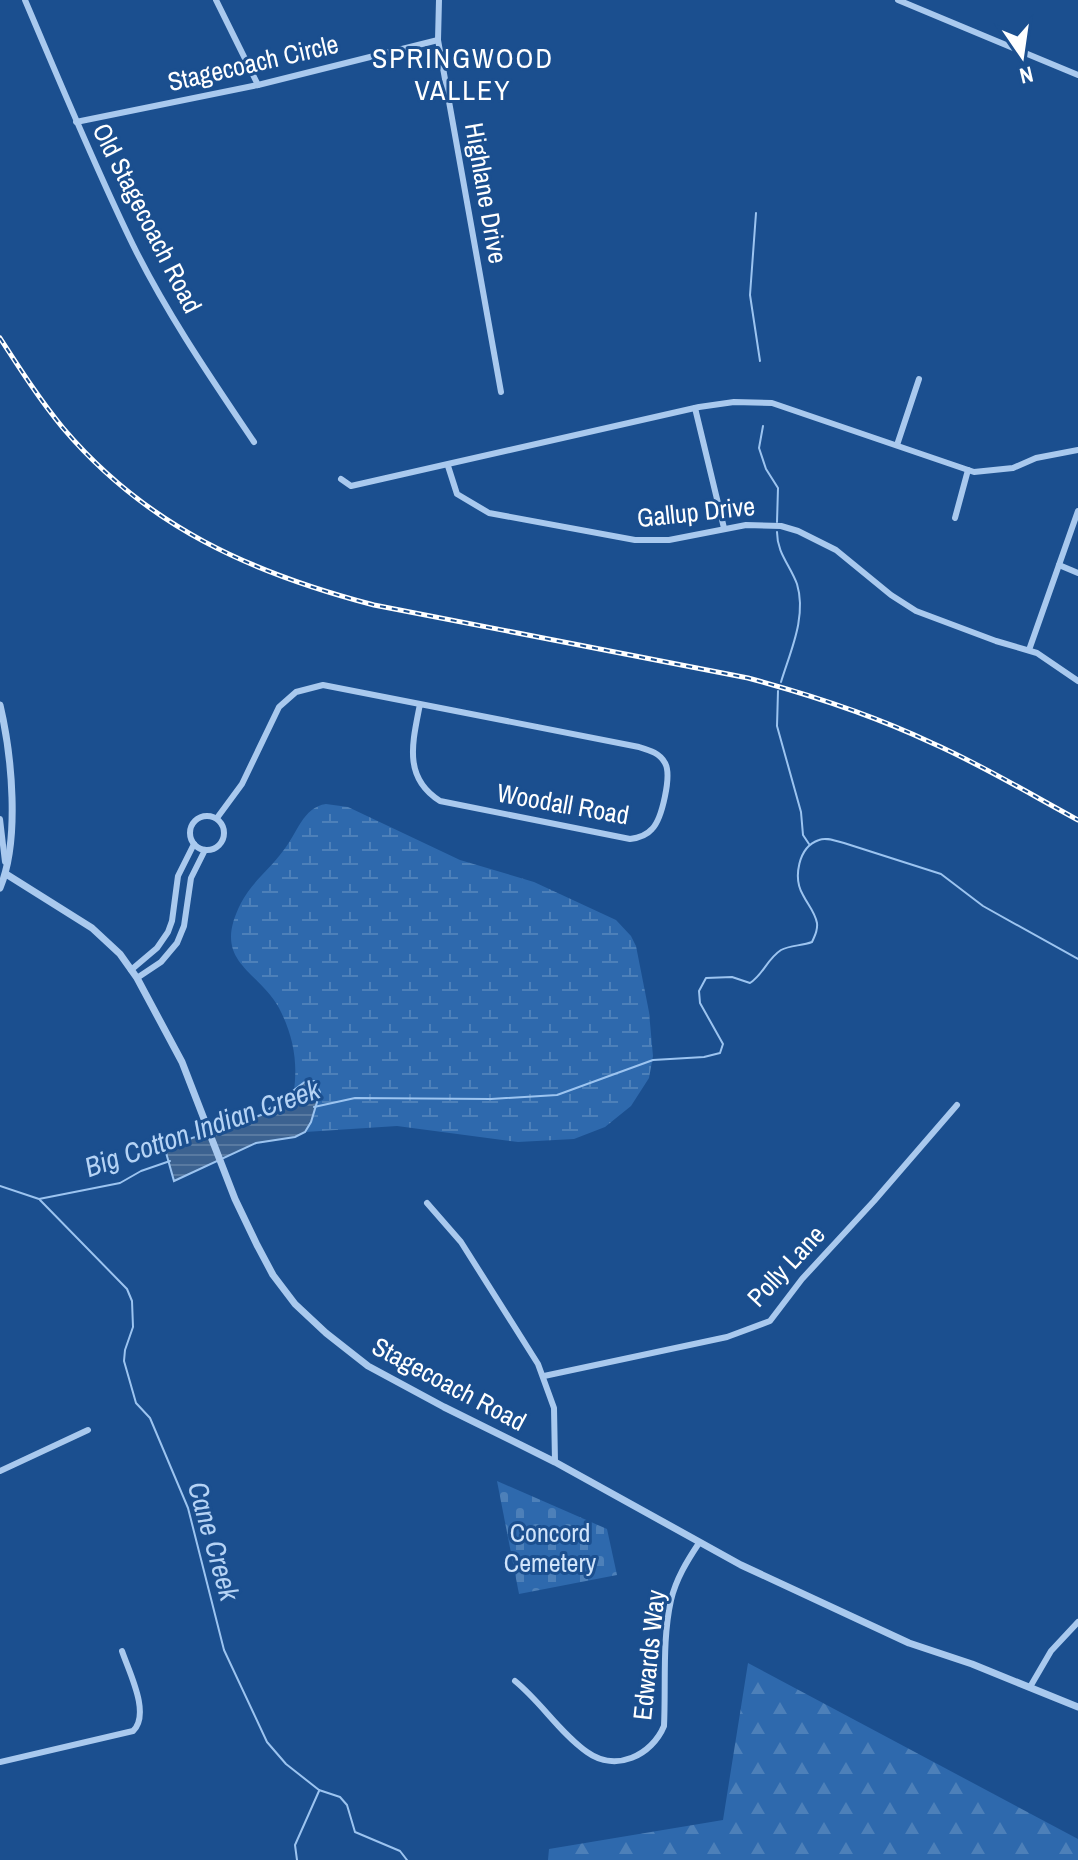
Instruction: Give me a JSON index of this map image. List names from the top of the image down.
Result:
{
  "streets": {
    "street": [
      "Stagecoach Circle",
      "Highlane Drive",
      "Old Stagecoach Road",
      "Gallup Drive",
      "Woodall Road",
      "Polly Lane",
      "Stagecoach Road",
      "Edwards Way"
    ]
  },
  "crossings": [
    ["Stagecoach Circle", "Highlane Drive"],
    ["Stagecoach Circle", "Old Stagecoach Road"],
    ["Woodall Road", "Stagecoach Road"],
    ["Stagecoach Road", "Edwards Way"]
  ],
  "districts": ["SPRINGWOOD VALLEY"],
  "water": ["Big Cotton Indian Creek", "Cane Creek"],
  "parks": ["Concord Cemetery"],
  "north": "bottom"
}
